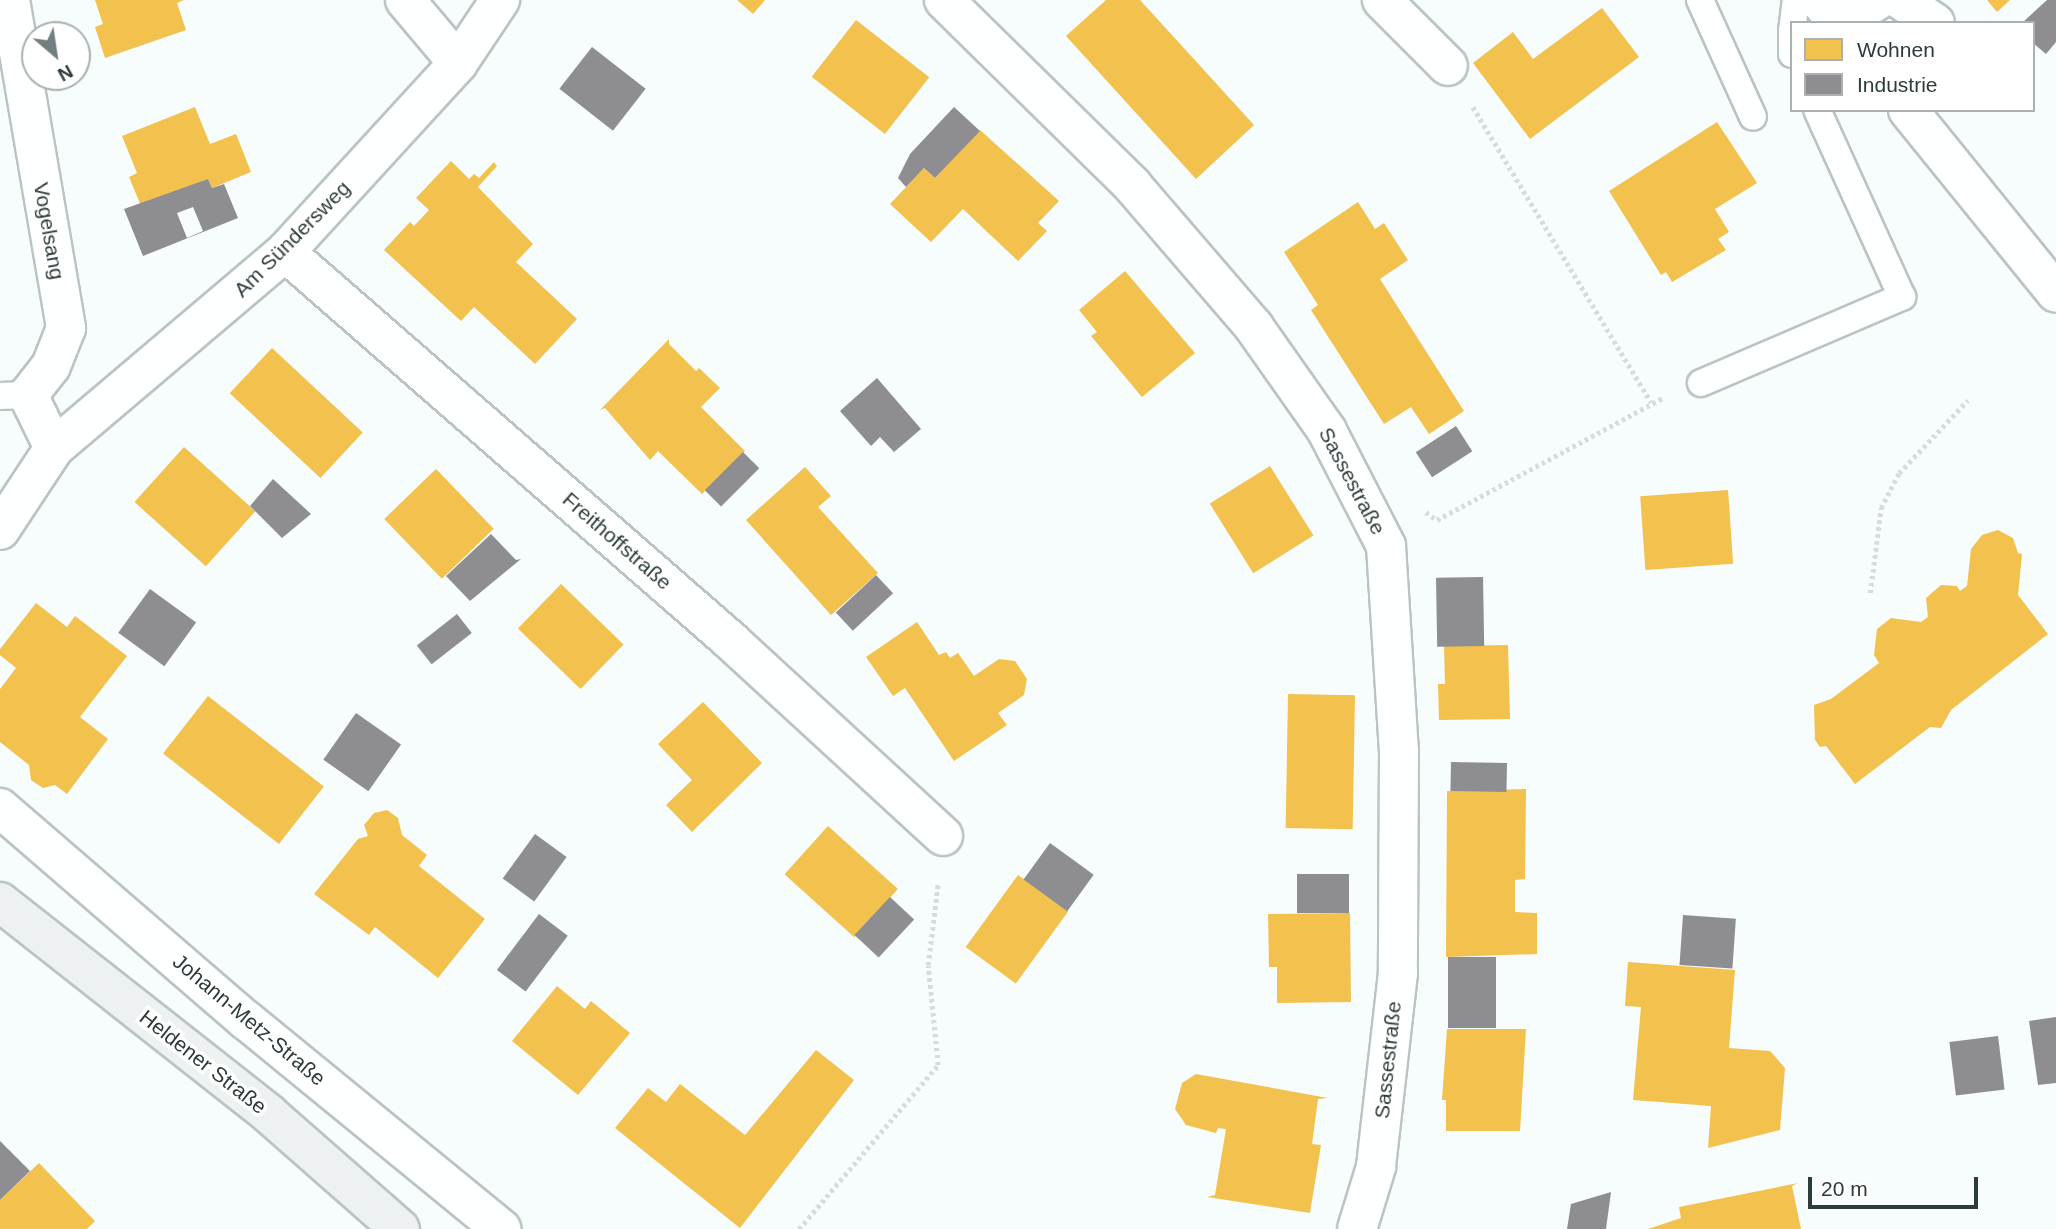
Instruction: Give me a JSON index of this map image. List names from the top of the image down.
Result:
{
  "streets": {
    "main road": ["Heldener Straße"],
    "street": [
      "Vogelsang",
      "Am Sündersweg",
      "Sassestraße",
      "Freithoffstraße",
      "Johann-Metz-Straße"
    ]
  },
  "crossings": [
    ["Vogelsang", "Am Sündersweg"],
    ["Am Sündersweg", "Freithoffstraße"]
  ],
  "legend": ["Wohnen", "Industrie"],
  "scale_bar": "20 m",
  "north": "bottom right"
}
